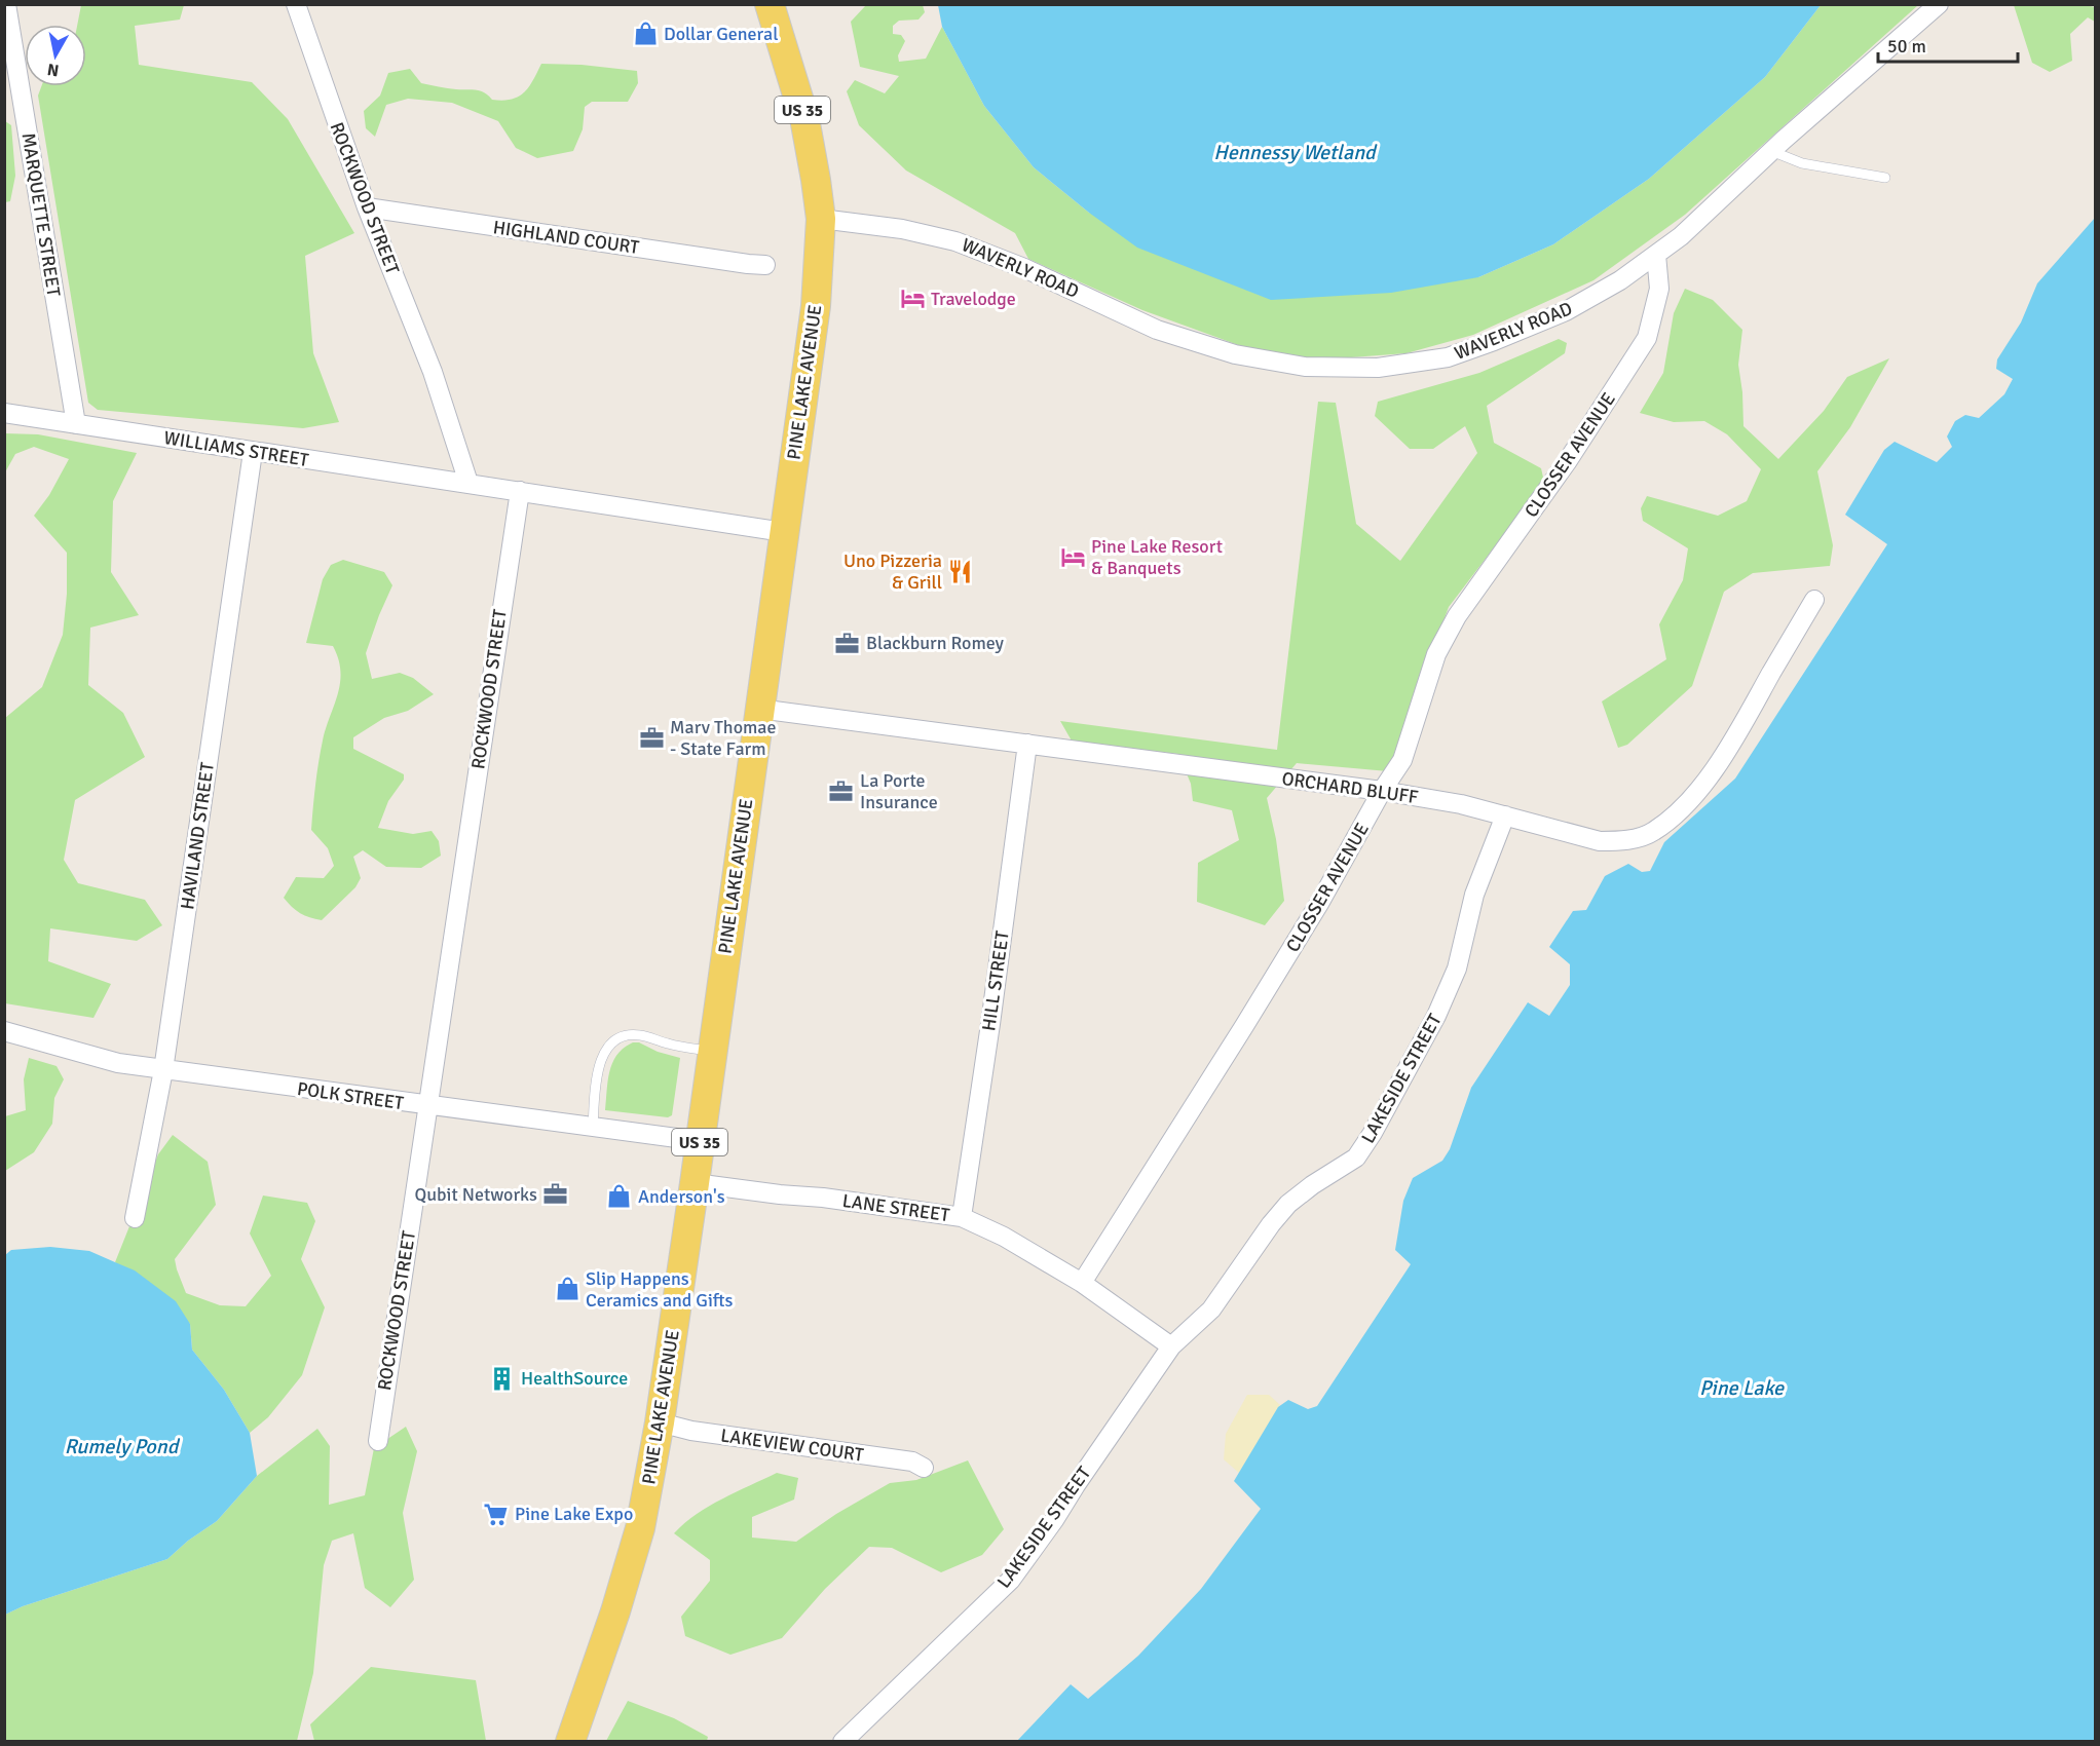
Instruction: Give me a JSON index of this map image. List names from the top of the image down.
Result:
{
  "streets": {
    "main road": ["US 35", "PINE LAKE AVENUE"],
    "street": [
      "ROCKWOOD STREET",
      "MARQUETTE STREET",
      "HIGHLAND COURT",
      "WAVERLY ROAD",
      "WILLIAMS STREET",
      "CLOSSER AVENUE",
      "ORCHARD BLUFF",
      "HAVILAND STREET",
      "HILL STREET",
      "LAKESIDE STREET",
      "POLK STREET",
      "LANE STREET",
      "LAKEVIEW COURT"
    ]
  },
  "crossings": [
    ["ROCKWOOD STREET", "HIGHLAND COURT"],
    ["ROCKWOOD STREET", "WILLIAMS STREET"],
    ["ROCKWOOD STREET", "POLK STREET"],
    ["MARQUETTE STREET", "WILLIAMS STREET"],
    ["WAVERLY ROAD", "PINE LAKE AVENUE"],
    ["WAVERLY ROAD", "CLOSSER AVENUE"],
    ["PINE LAKE AVENUE", "ORCHARD BLUFF"],
    ["PINE LAKE AVENUE", "POLK STREET"],
    ["PINE LAKE AVENUE", "LANE STREET"],
    ["PINE LAKE AVENUE", "LAKEVIEW COURT"],
    ["WILLIAMS STREET", "HAVILAND STREET"],
    ["CLOSSER AVENUE", "ORCHARD BLUFF"],
    ["CLOSSER AVENUE", "LANE STREET"],
    ["ORCHARD BLUFF", "HILL STREET"],
    ["ORCHARD BLUFF", "LAKESIDE STREET"],
    ["HAVILAND STREET", "POLK STREET"],
    ["HILL STREET", "LANE STREET"]
  ],
  "water": ["Hennessy Wetland", "Pine Lake", "Rumely Pond"],
  "places": {
    "shop": ["Dollar General", "Anderson's", "Slip Happens Ceramics and Gifts"],
    "hotel": ["Travelodge", "Pine Lake Resort & Banquets"],
    "restaurant": ["Uno Pizzeria & Grill"],
    "office": [
      "Blackburn Romey",
      "Marv Thomae - State Farm",
      "La Porte Insurance",
      "Qubit Networks"
    ],
    "building": ["HealthSource"],
    "supermarket": ["Pine Lake Expo"]
  },
  "scale_bar": "50 m",
  "north": "bottom"
}
